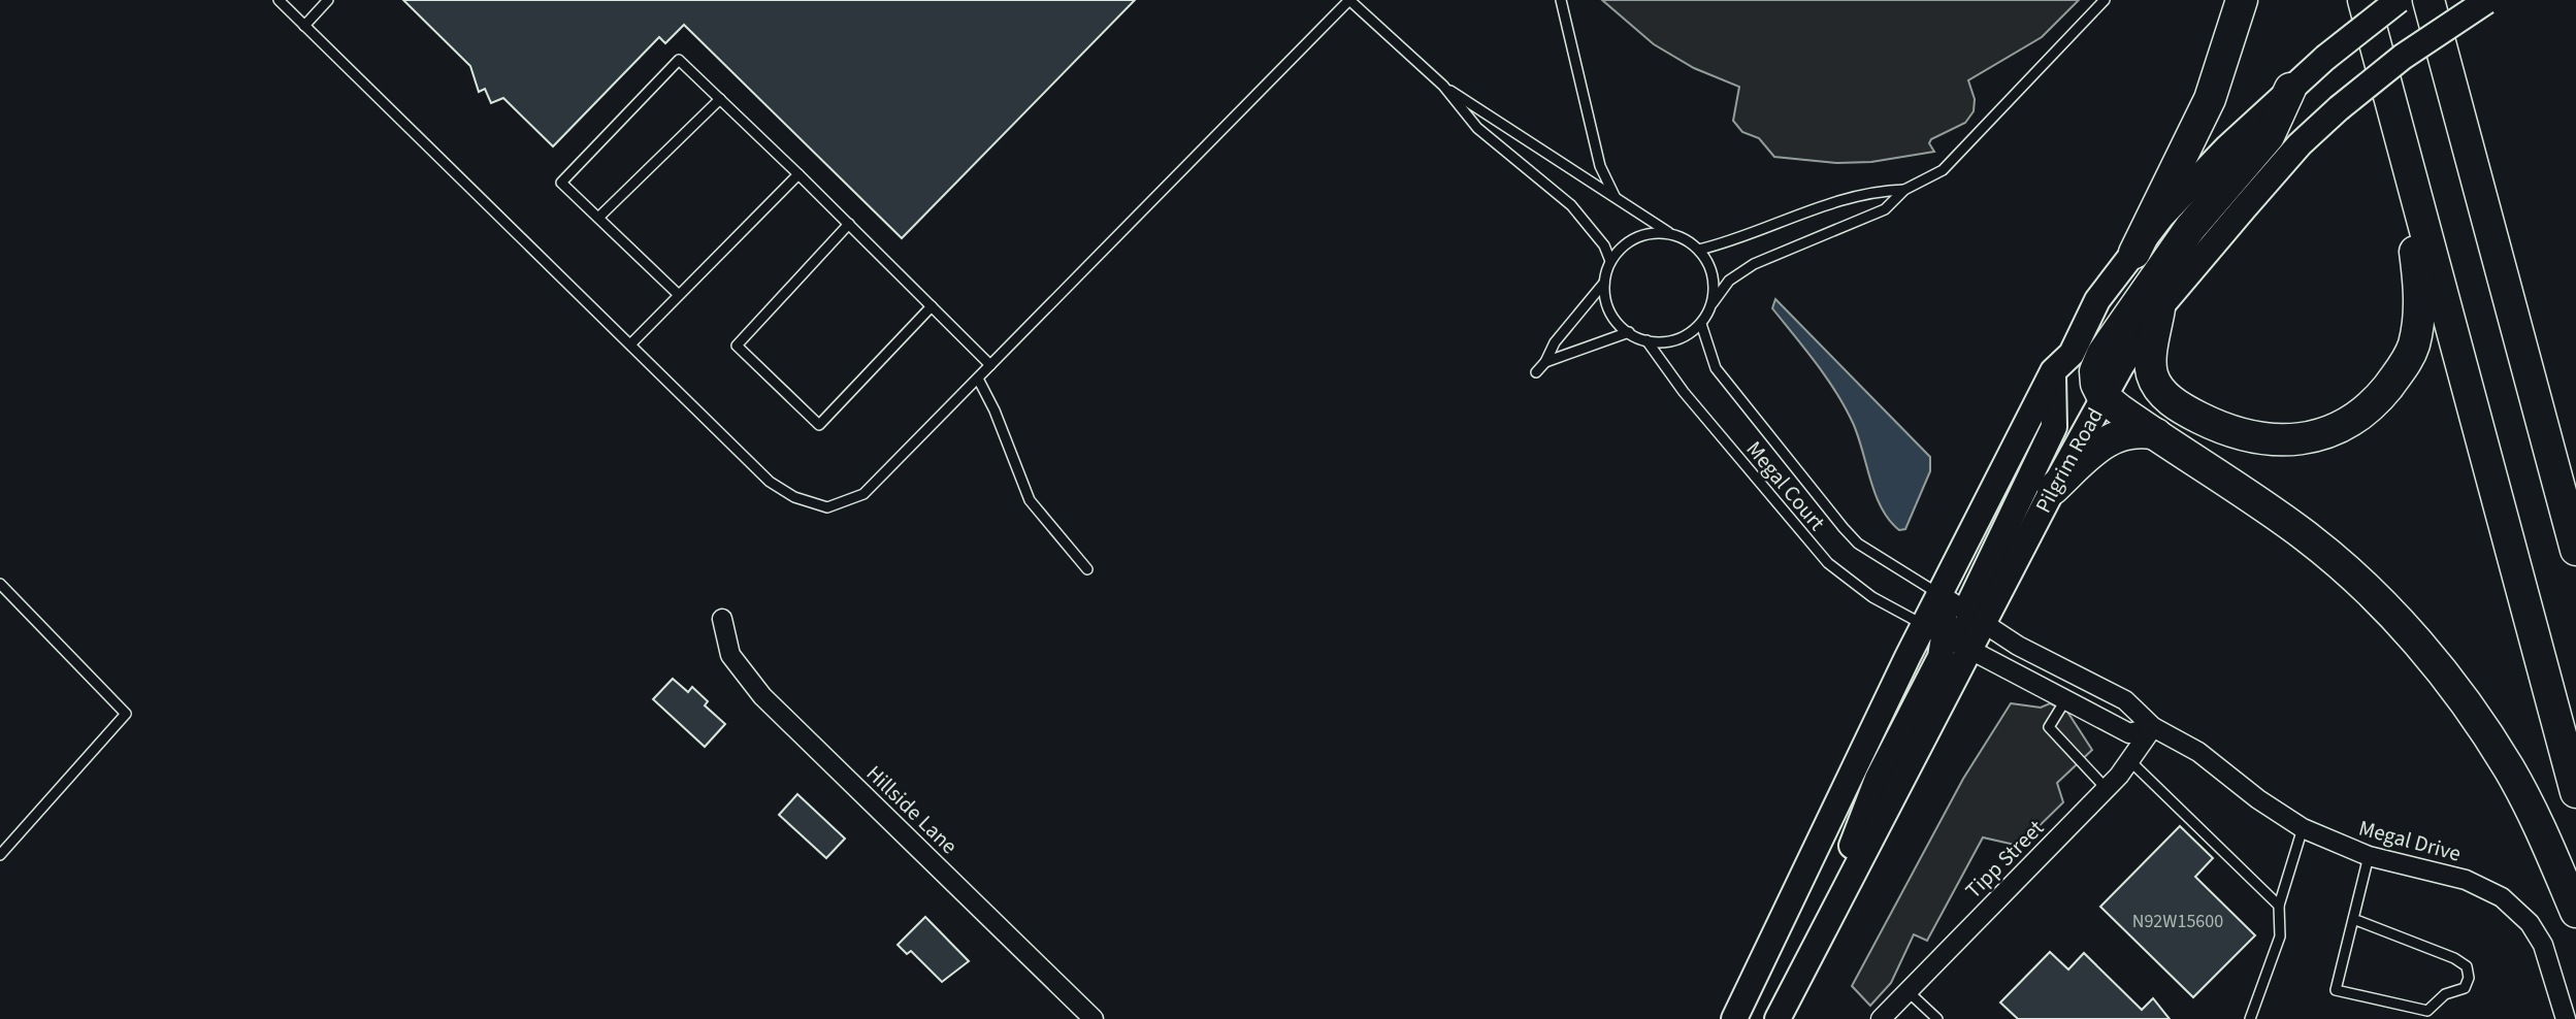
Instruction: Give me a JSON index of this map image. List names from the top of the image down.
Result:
{
  "streets": {
    "street": [
      "Pilgrim Road",
      "Hillside Lane",
      "Megal Drive",
      "Tipp Street"
    ],
    "lane": ["Megal Court"]
  },
  "crossings": [
    ["Pilgrim Road", "Megal Drive"],
    ["Megal Court", "Megal Drive"],
    ["Megal Drive", "Tipp Street"]
  ],
  "house_numbers": ["N92W15600"]
}
